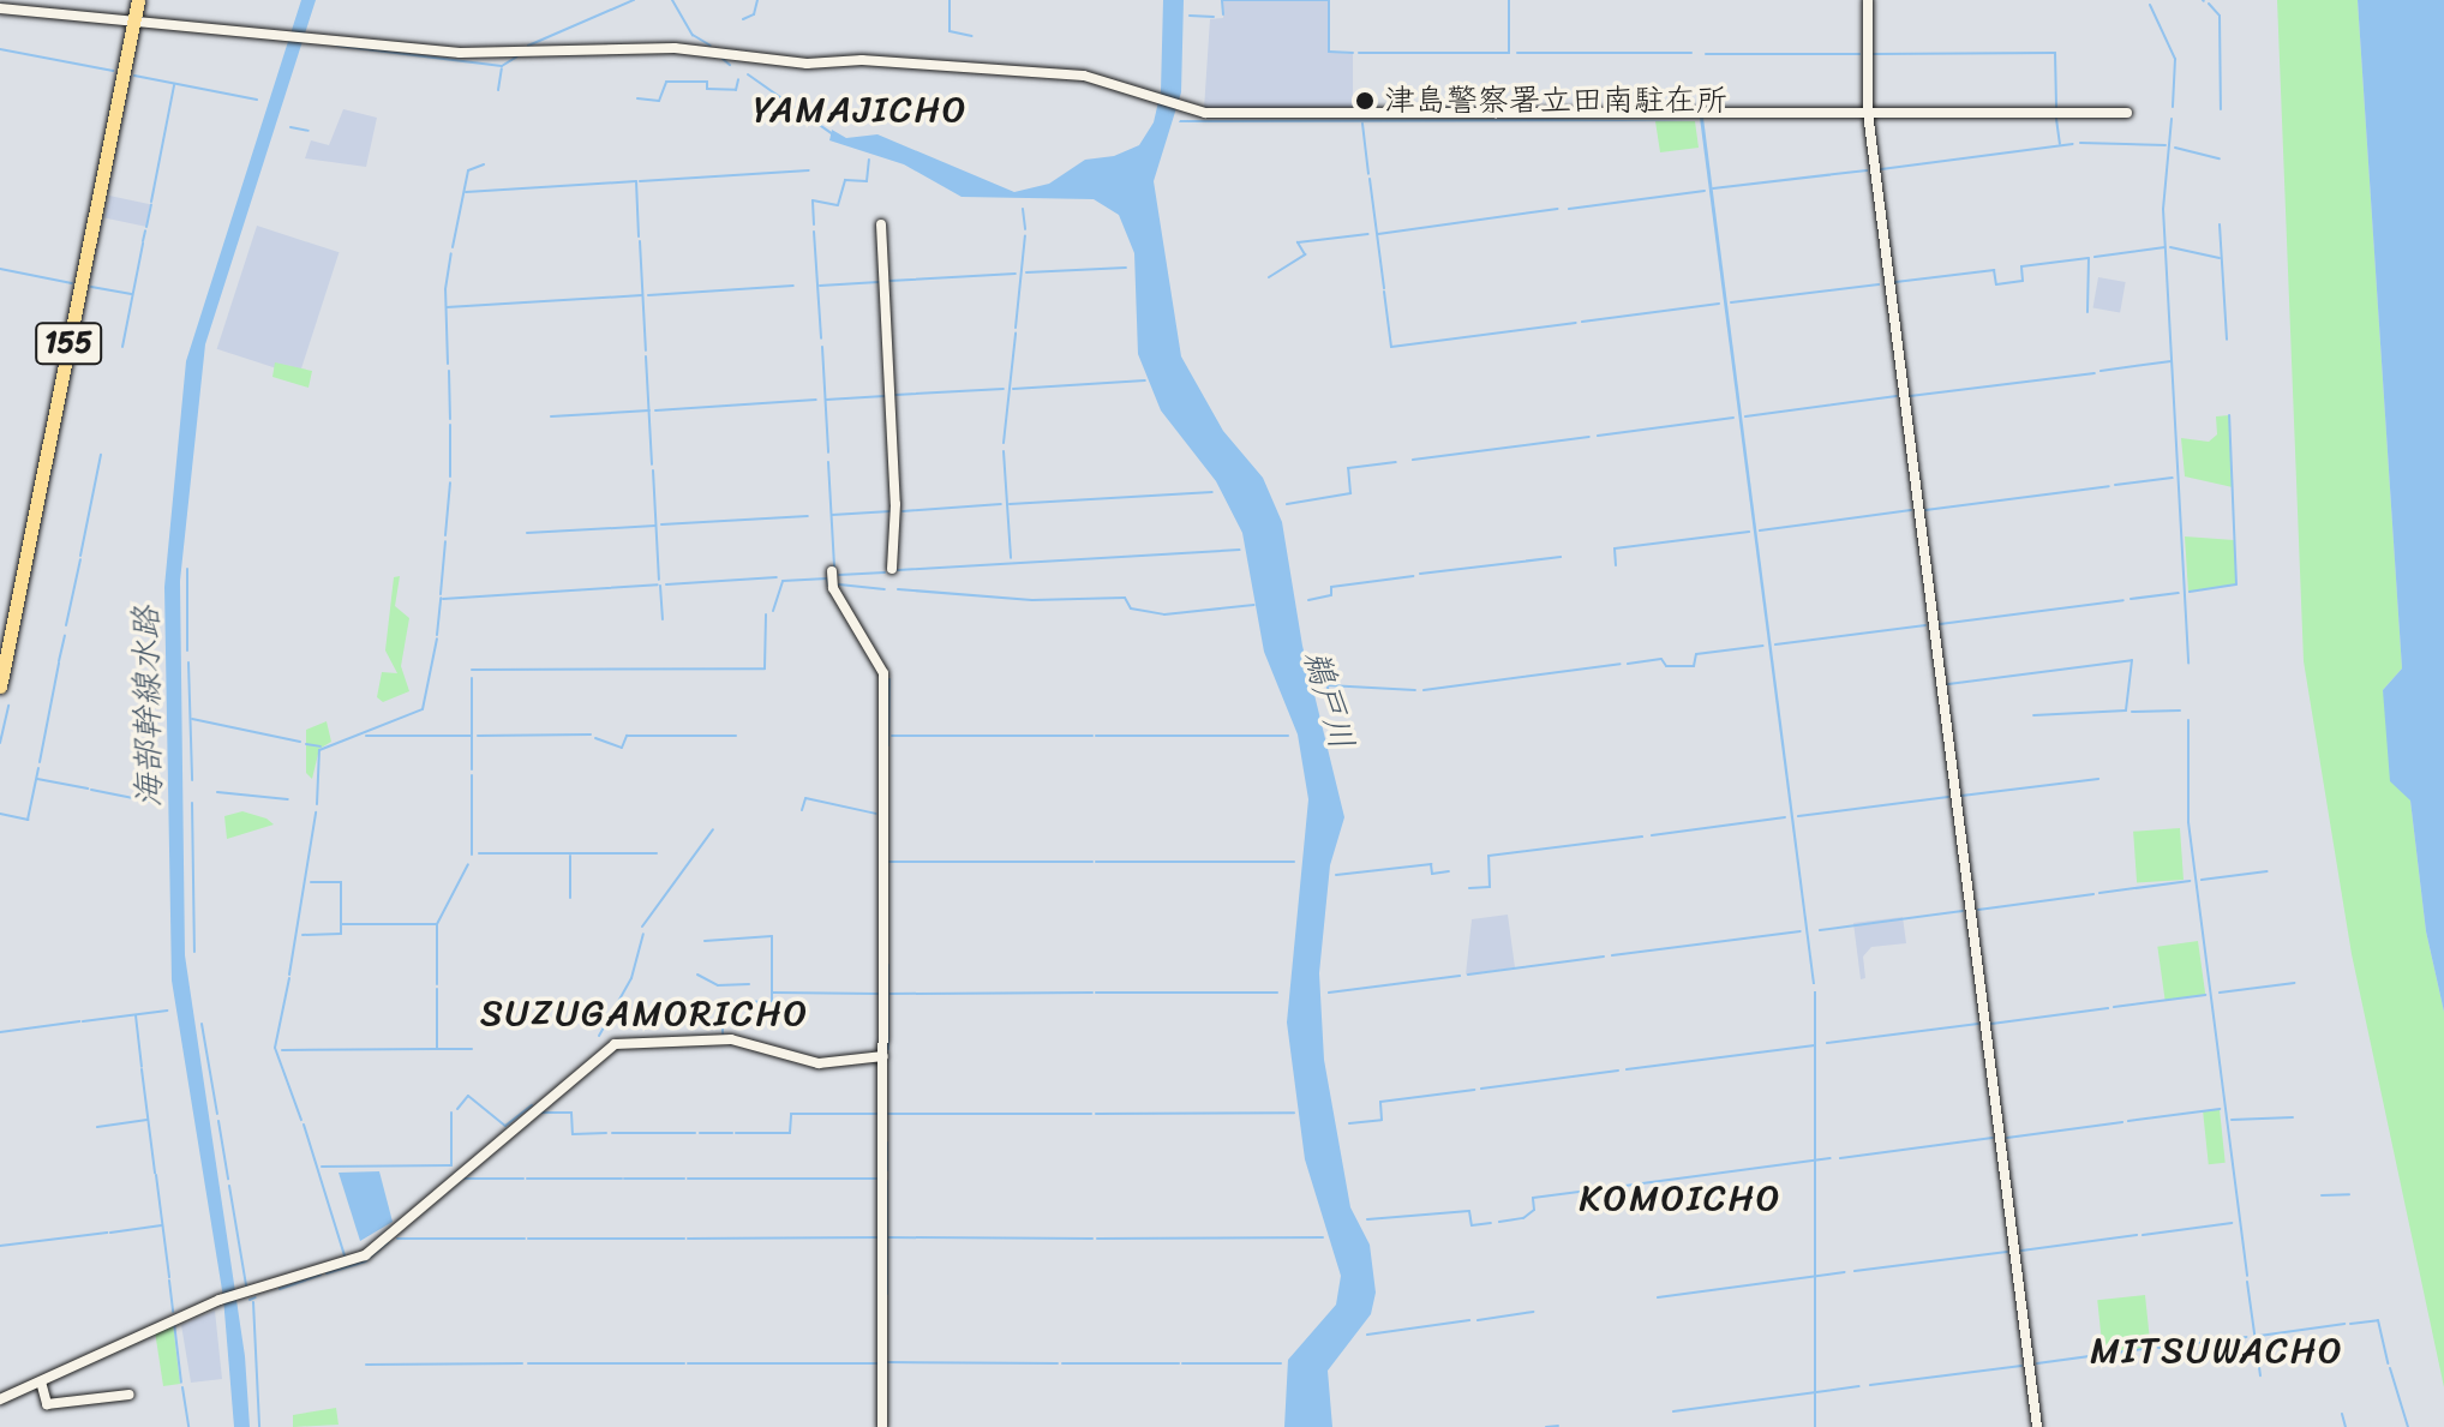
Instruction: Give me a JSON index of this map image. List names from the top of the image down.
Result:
{
  "streets": {
    "highway": ["155"]
  },
  "districts": [
    "YAMAJICHO",
    "SUZUGAMORICHO",
    "KOMOICHO",
    "MITSUWACHO"
  ],
  "water": ["鵜戸川", "海部幹線水路"],
  "places": ["津島警察署立田南駐在所"]
}
